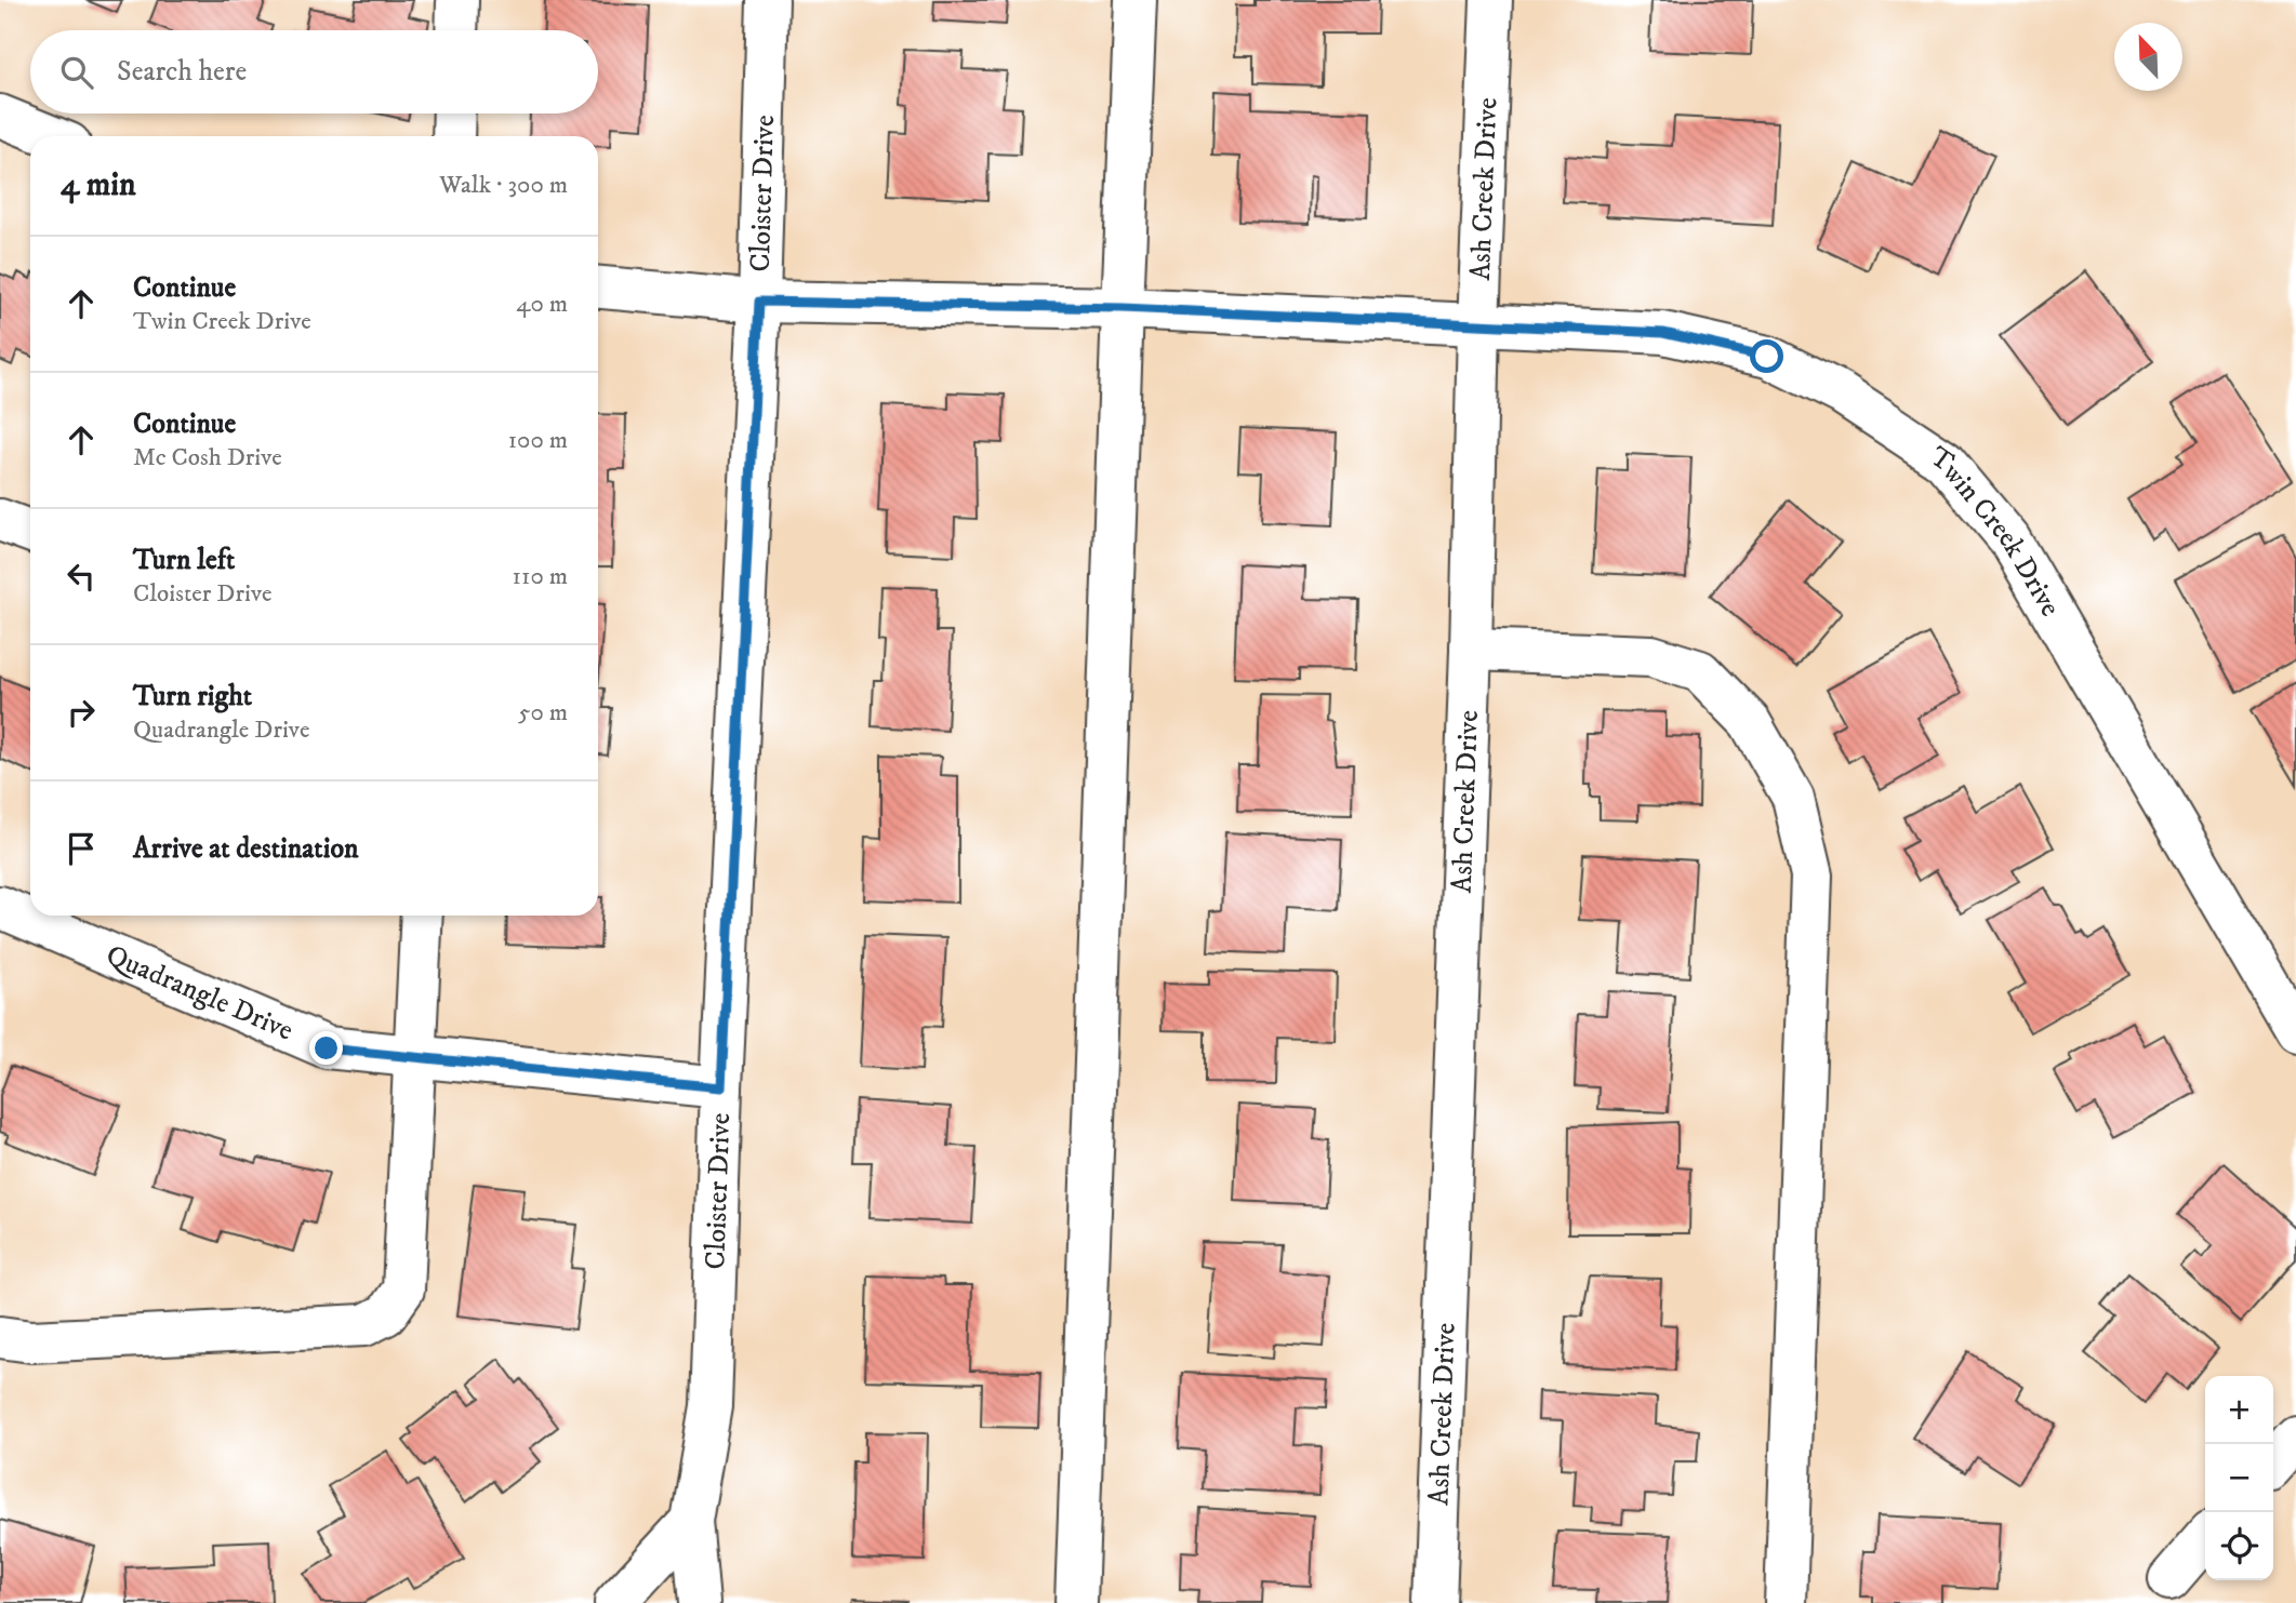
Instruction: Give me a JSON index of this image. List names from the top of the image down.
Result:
{
  "streets": {
    "street": [
      "Ash Creek Drive",
      "Cloister Drive",
      "Twin Creek Drive",
      "Quadrangle Drive"
    ]
  },
  "crossings": [
    ["Ash Creek Drive", "Twin Creek Drive"],
    ["Cloister Drive", "Twin Creek Drive"],
    ["Cloister Drive", "Quadrangle Drive"]
  ],
  "north": "top left",
  "page": {
    "search": "Search here",
    "heading": ["4 min", "Walk · 300 m"],
    "list": [
      ["Continue", "Twin Creek Drive", "40 m"],
      ["Continue", "Mc Cosh Drive", "100 m"],
      ["Turn left", "Cloister Drive", "110 m"],
      ["Turn right", "Quadrangle Drive", "50 m"],
      "Arrive at destination"
    ],
    "map_buttons": ["+", "−"]
  }
}
